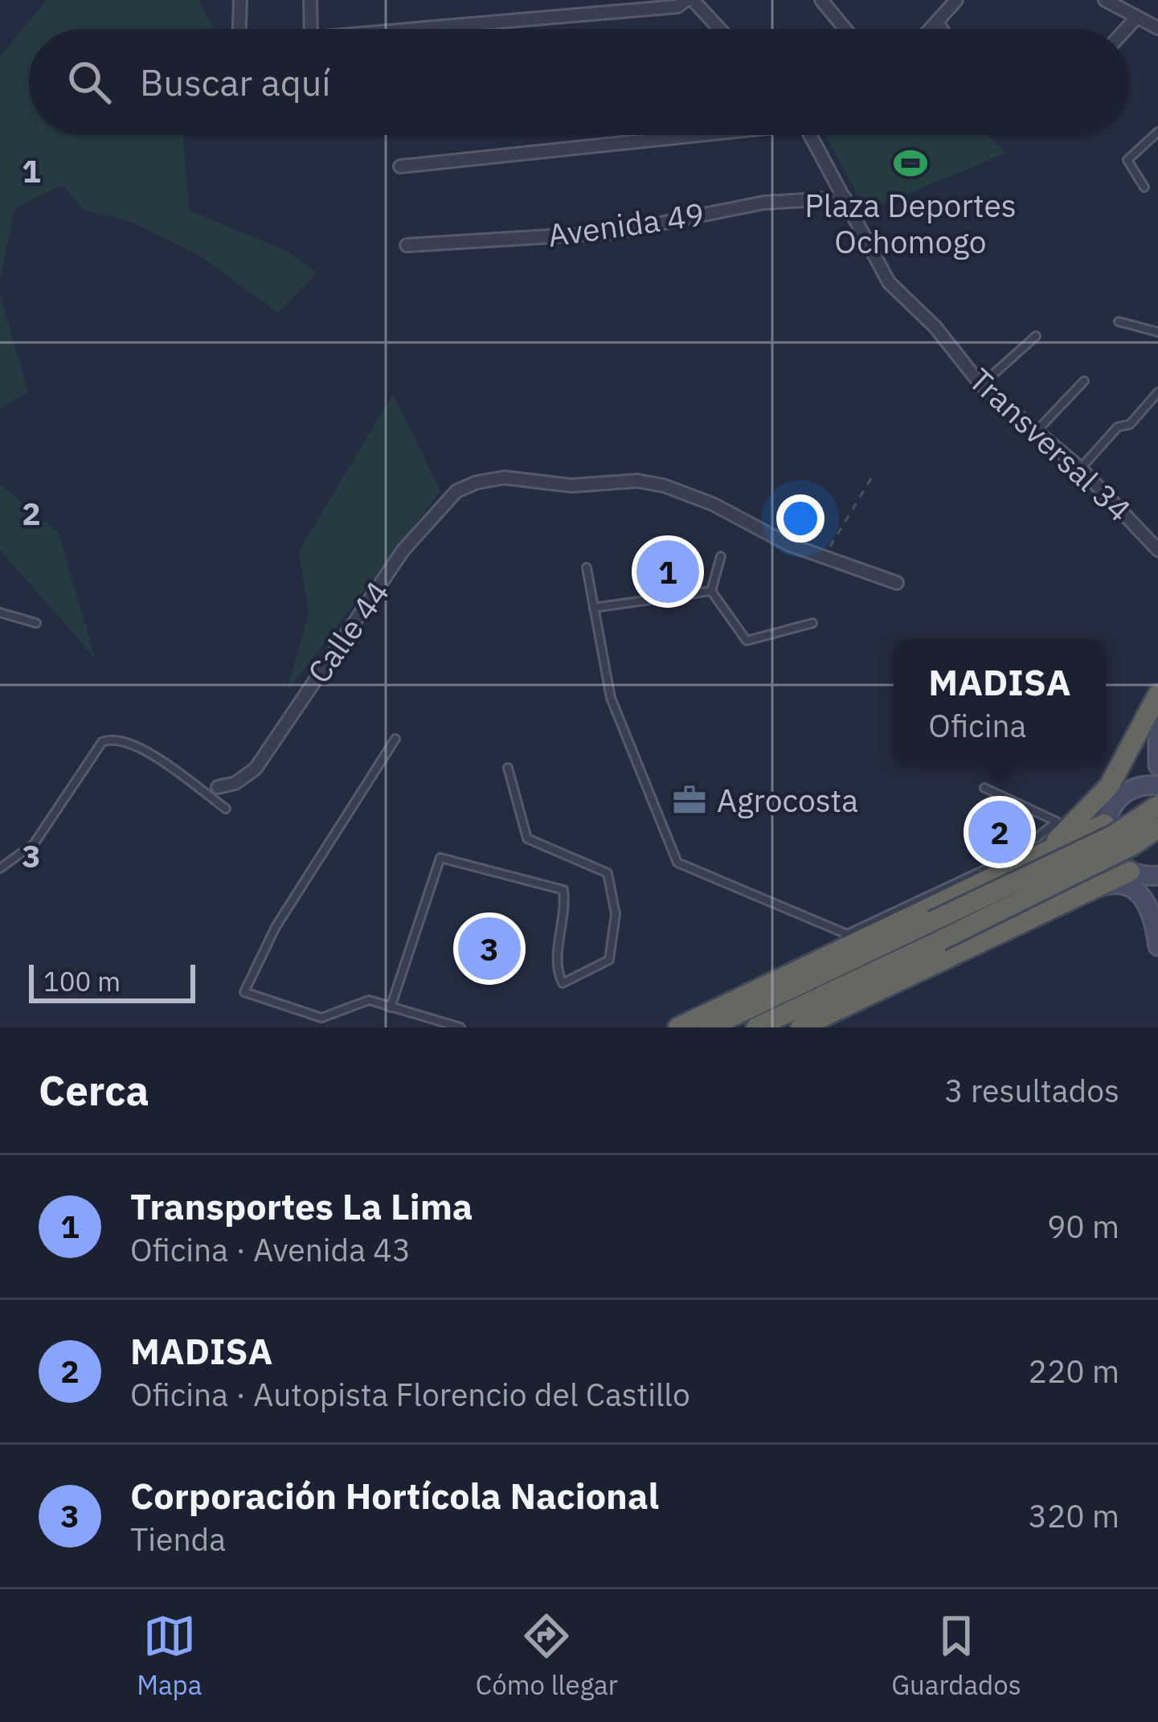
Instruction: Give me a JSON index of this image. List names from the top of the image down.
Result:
{
  "streets": {
    "street": ["Avenida 49", "Transversal 34", "Calle 44"]
  },
  "crossings": [
    ["Avenida 49", "Transversal 34"]
  ],
  "places": {
    "sports": ["Plaza Deportes Ochomogo"],
    "office": ["Agrocosta"]
  },
  "scale_bar": "100 m",
  "page": {
    "search": "Buscar aquí",
    "pins": ["1", "2", "3"],
    "popup": ["MADISA", "Oficina"],
    "scale": "100 m",
    "heading": ["Cerca", "3 resultados"],
    "list": [
      {
        "mark": "1",
        "name": "Transportes La Lima",
        "note": "Oficina · Avenida 43",
        "value": "90 m"
      },
      {
        "mark": "2",
        "name": "MADISA",
        "note": "Oficina · Autopista Florencio del Castillo",
        "value": "220 m"
      },
      {
        "mark": "3",
        "name": "Corporación Hortícola Nacional",
        "note": "Tienda",
        "value": "320 m"
      }
    ],
    "nav": ["Mapa", "Cómo llegar", "Guardados"]
  },
  "grid": {
    "rows": ["1", "2", "3"]
  }
}
